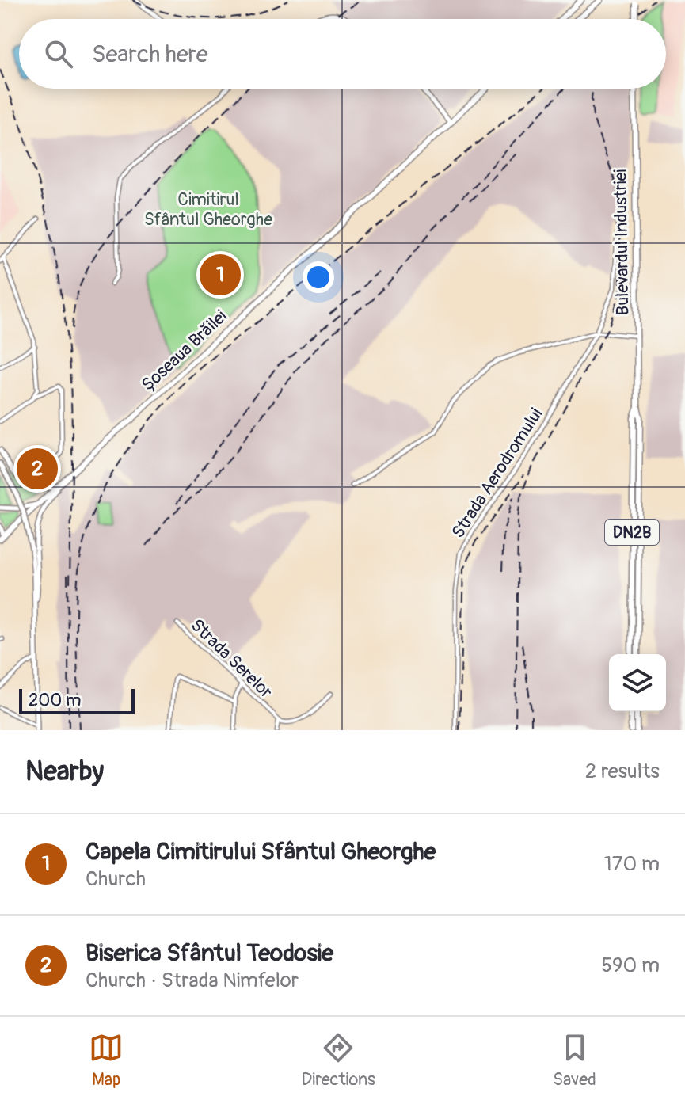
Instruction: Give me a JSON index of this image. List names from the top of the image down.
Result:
{
  "streets": {
    "main road": ["Bulevardul Industriei", "Șoseaua Brăilei", "DN2B"],
    "street": ["Strada Aerodromului", "Strada Serelor"]
  },
  "parks": ["Cimitirul Sfântul Gheorghe"],
  "scale_bar": "200 m",
  "page": {
    "search": "Search here",
    "pins": ["1", "2"],
    "scale": "200 m",
    "heading": ["Nearby", "2 results"],
    "list": [
      {
        "mark": "1",
        "name": "Capela Cimitirului Sfântul Gheorghe",
        "note": "Church",
        "value": "170 m"
      },
      {
        "mark": "2",
        "name": "Biserica Sfântul Teodosie",
        "note": "Church · Strada Nimfelor",
        "value": "590 m"
      }
    ],
    "nav": ["Map", "Directions", "Saved"]
  }
}
